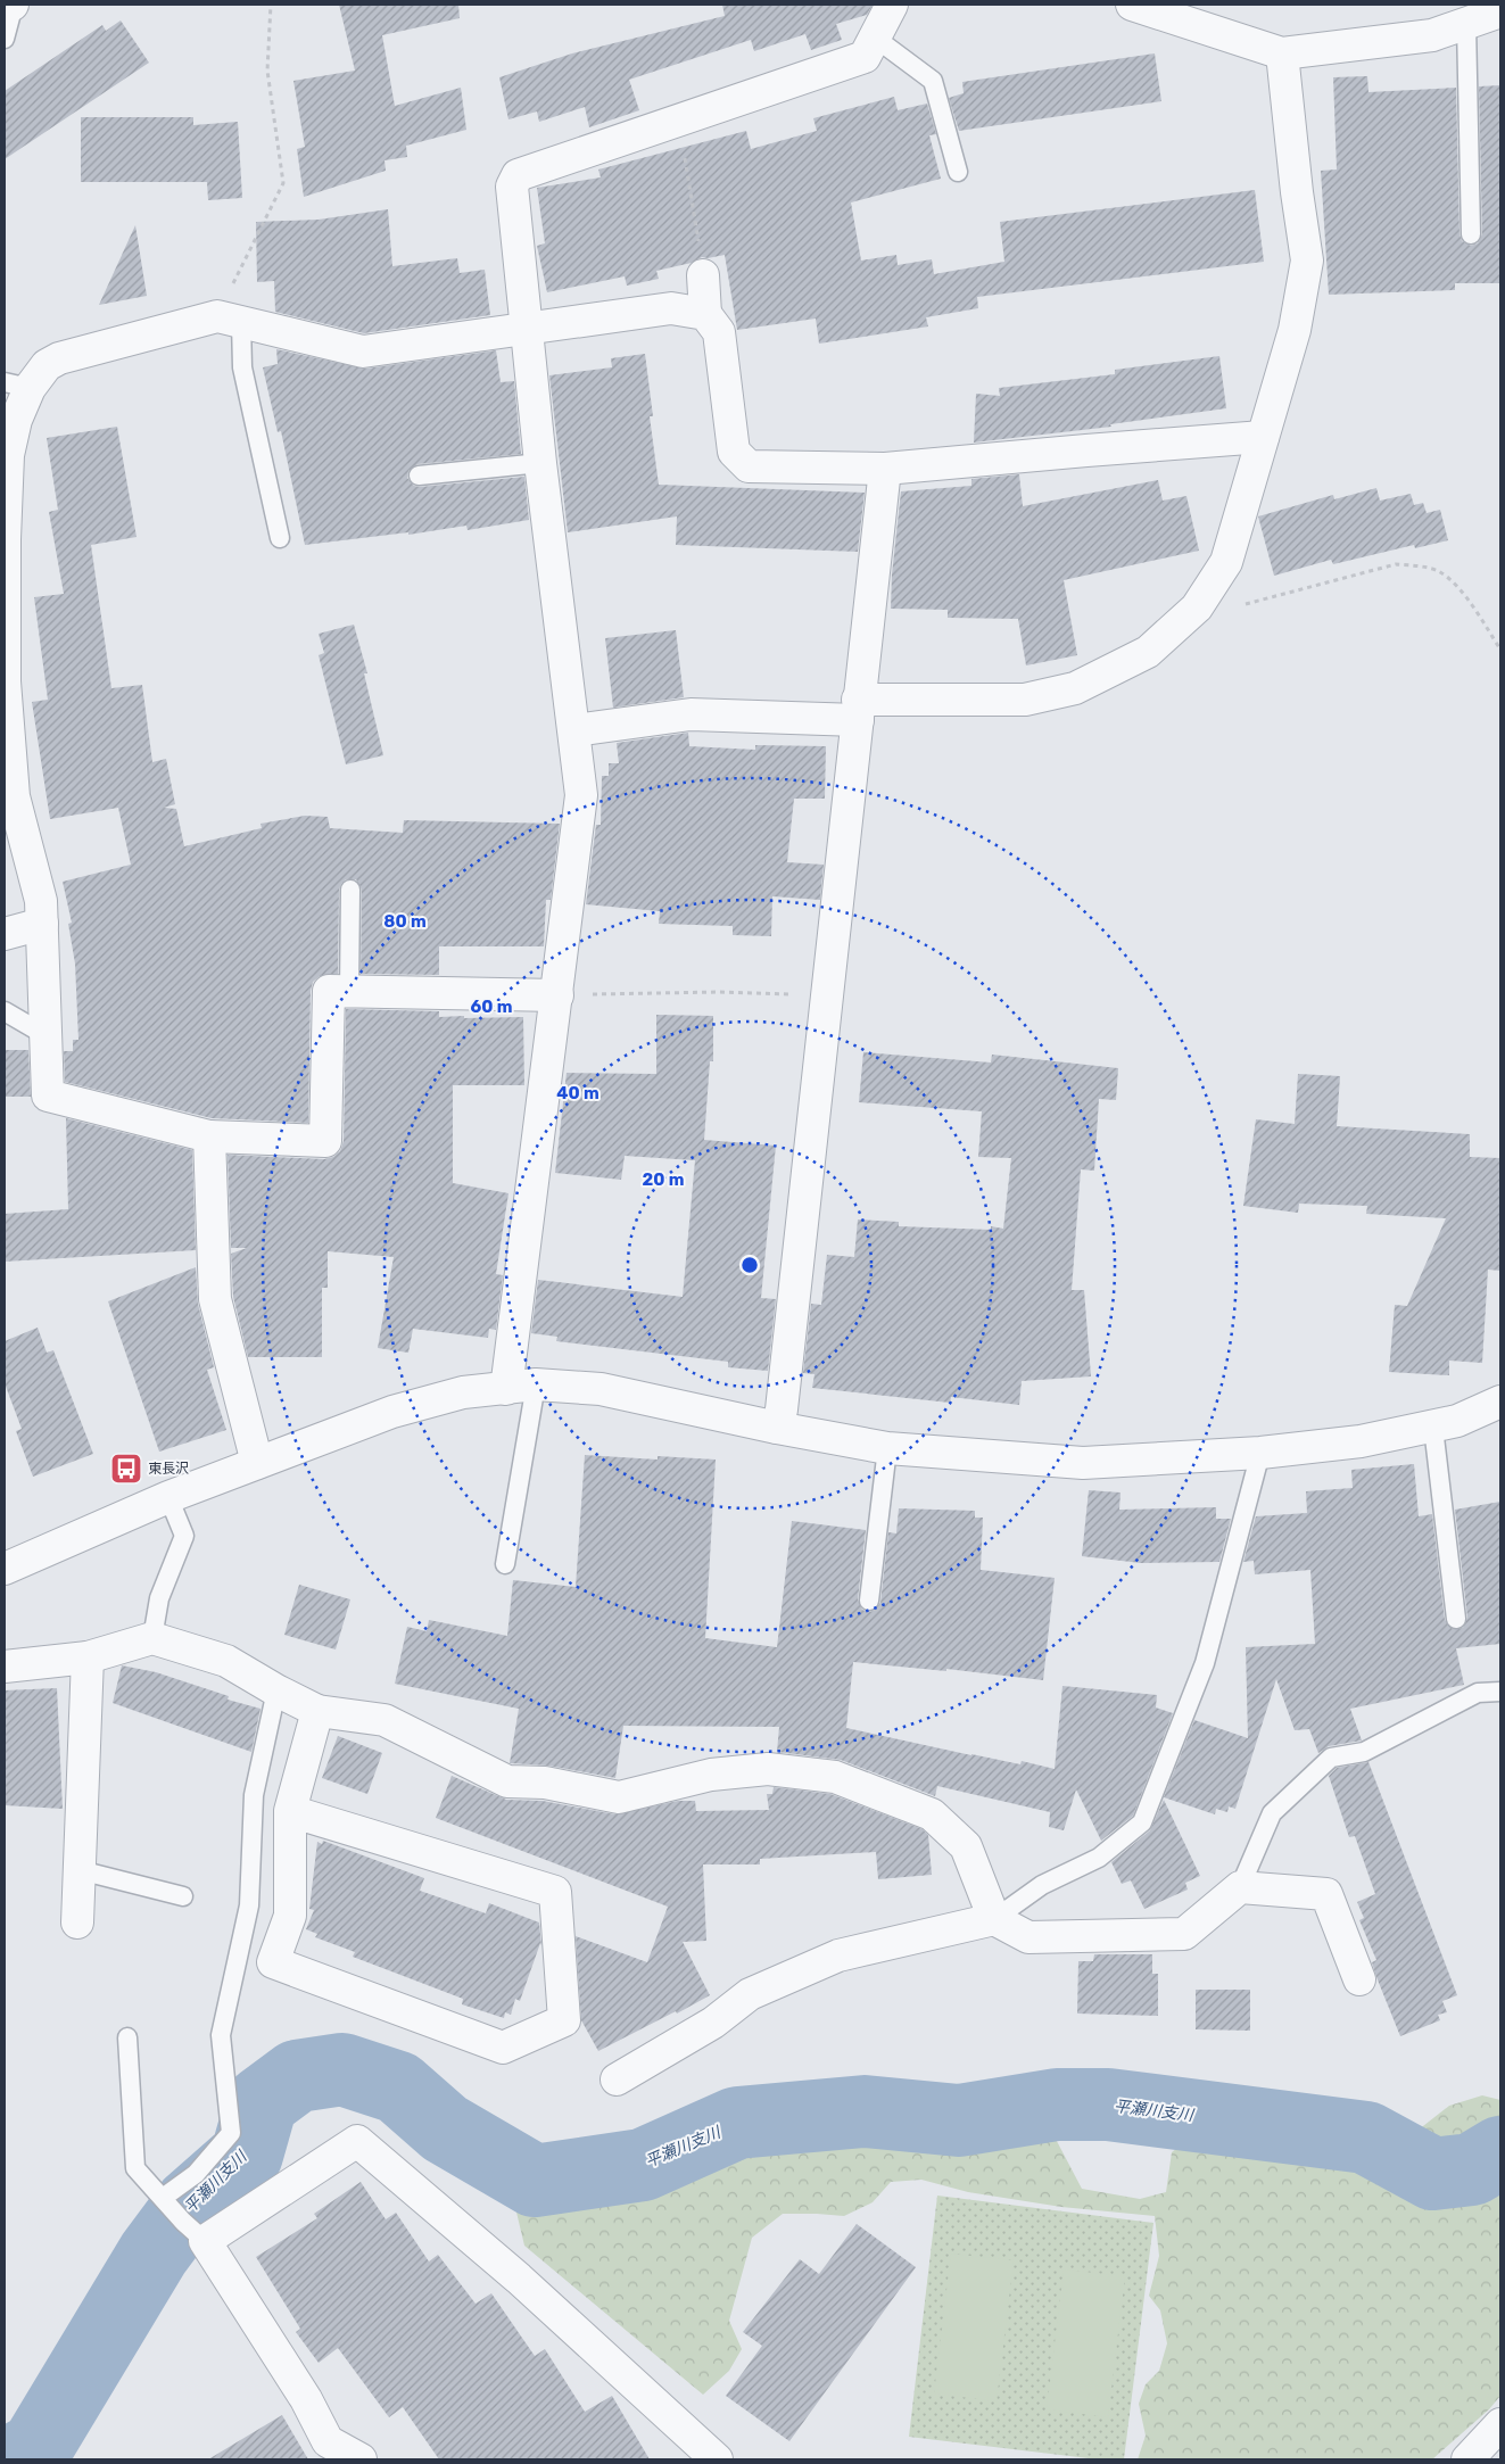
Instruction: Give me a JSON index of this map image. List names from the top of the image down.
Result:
{
  "water": ["平瀬川支川"],
  "places": {
    "bus stop": ["東長沢"]
  },
  "rings": [
    "80 m",
    "60 m",
    "40 m",
    "20 m"
  ]
}
